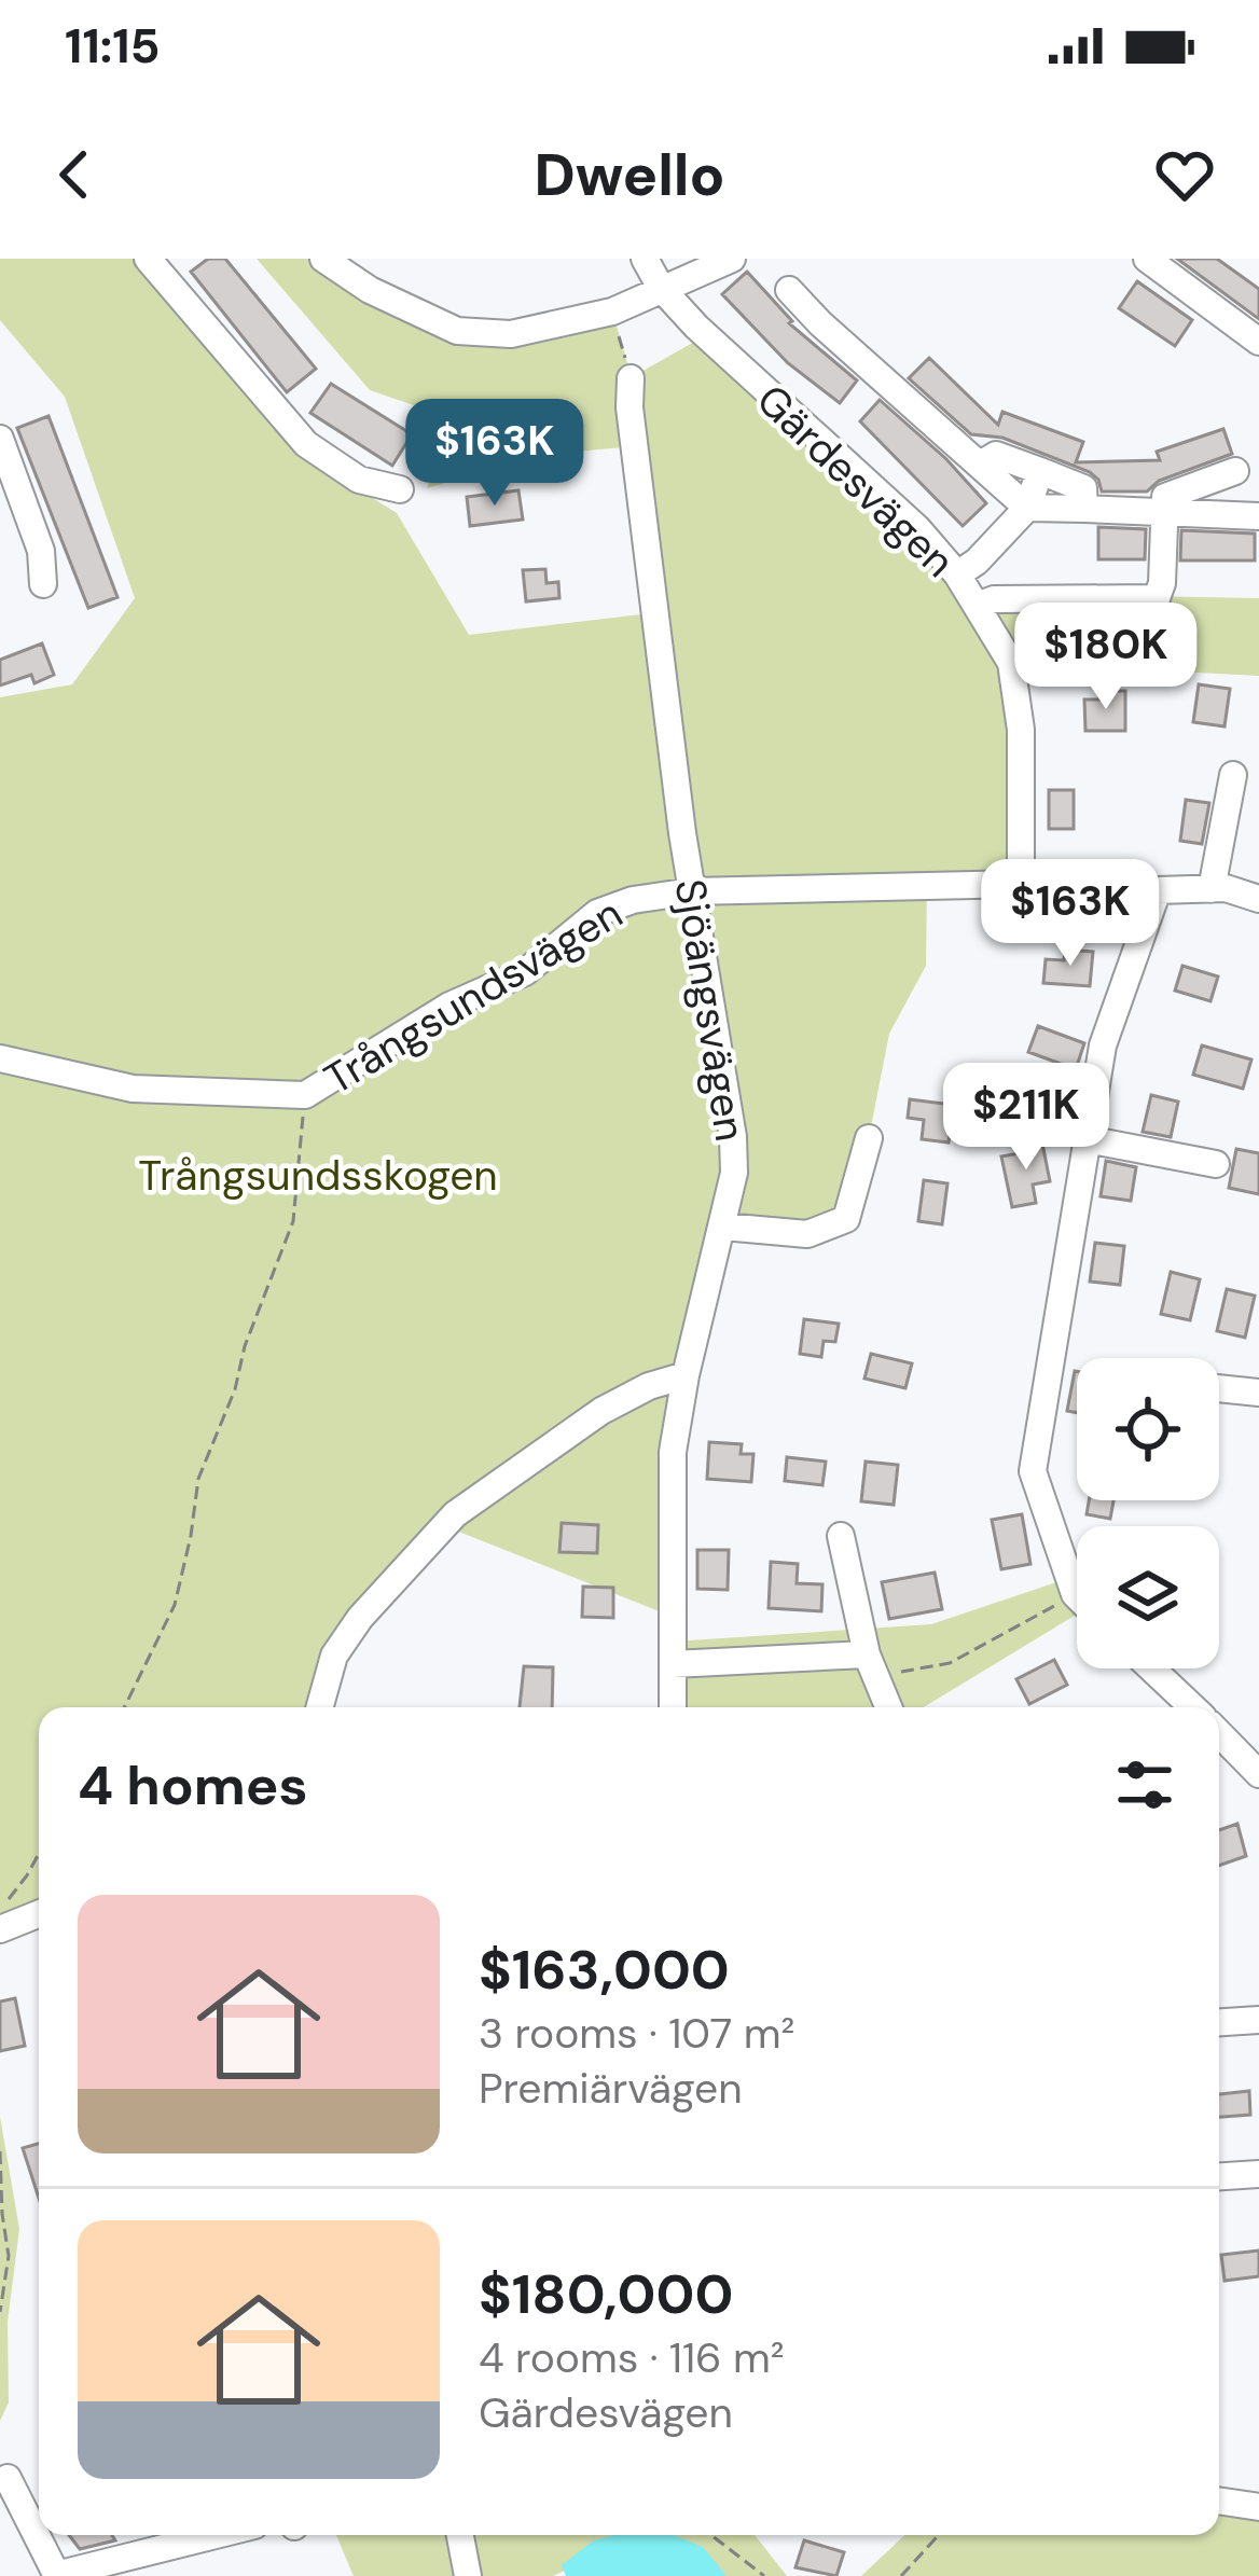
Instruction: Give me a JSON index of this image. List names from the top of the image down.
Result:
{
  "streets": {
    "street": ["Gärdesvägen", "Trångsundsvägen", "Sjöängsvägen"]
  },
  "crossings": [
    ["Gärdesvägen", "Trångsundsvägen"],
    ["Trångsundsvägen", "Sjöängsvägen"]
  ],
  "parks": ["Trångsundsskogen"],
  "page": {
    "status": "11:15",
    "header": "Dwello",
    "price": [
      "$163K",
      "$180K",
      "$163K",
      "$211K"
    ],
    "heading": "4 homes",
    "list": [
      {
        "name": "$163,000",
        "note": "3 rooms · 107 m² · Premiärvägen"
      },
      {
        "name": "$180,000",
        "note": "4 rooms · 116 m² · Gärdesvägen"
      }
    ]
  }
}
